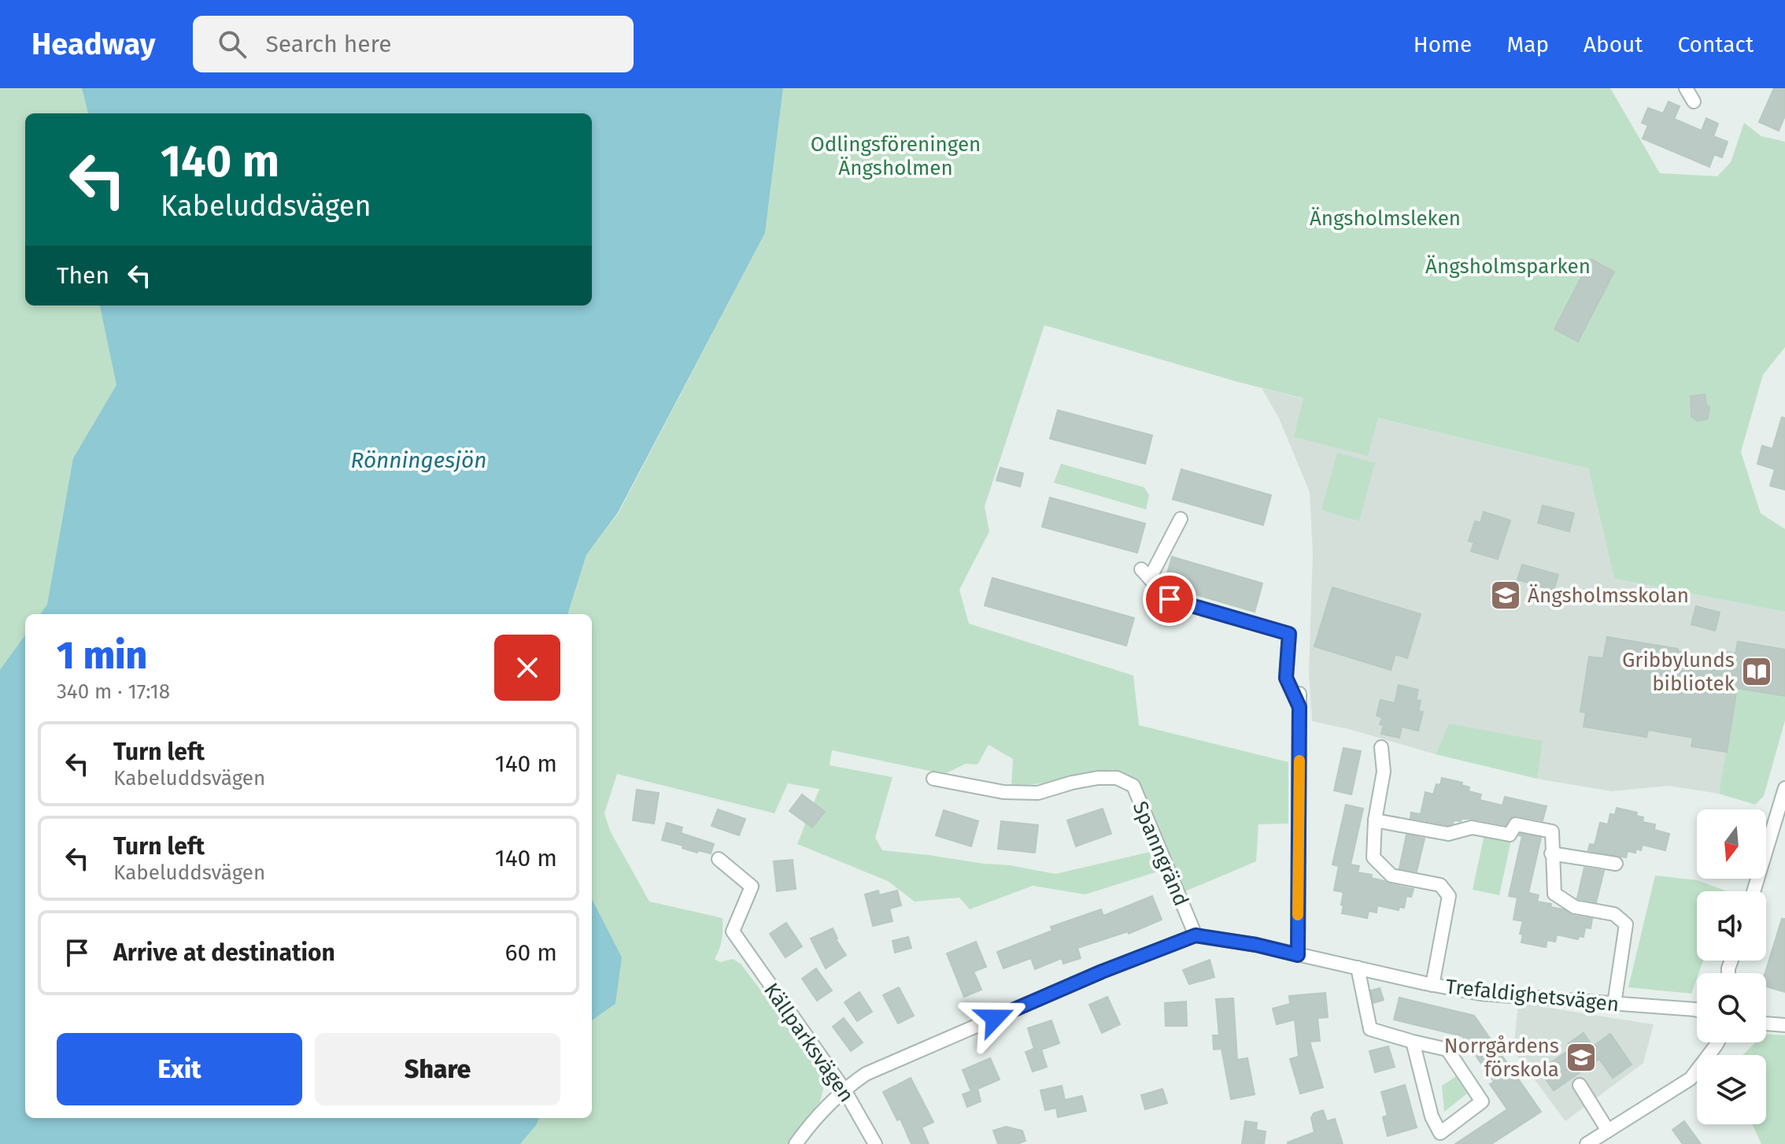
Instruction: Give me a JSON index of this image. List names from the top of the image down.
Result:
{
  "streets": {
    "street": ["Spanngränd", "Trefaldighetsvägen", "Källparksvägen"]
  },
  "crossings": [
    ["Spanngränd", "Trefaldighetsvägen"],
    ["Trefaldighetsvägen", "Källparksvägen"]
  ],
  "water": ["Rönningesjön"],
  "parks": ["Odlingsföreningen Ängsholmen", "Ängsholmsleken", "Ängsholmsparken"],
  "places": {
    "school or university": ["Ängsholmsskolan", "Norrgårdens förskola"],
    "library": ["Gribbylunds bibliotek"]
  },
  "north": "bottom",
  "page": {
    "header": "Headway",
    "search": "Search here",
    "nav": [
      "Home",
      "Map",
      "About",
      "Contact"
    ],
    "turn": ["140 m", "Kabeluddsvägen"],
    "then": "Then",
    "heading": ["1 min", "340 m · 17:18"],
    "list": [
      {
        "name": "Turn left",
        "note": "Kabeluddsvägen",
        "value": "140 m"
      },
      {
        "name": "Turn left",
        "note": "Kabeluddsvägen",
        "value": "140 m"
      },
      {
        "name": "Arrive at destination",
        "value": "60 m"
      }
    ],
    "buttons": ["Exit", "Share"]
  }
}
